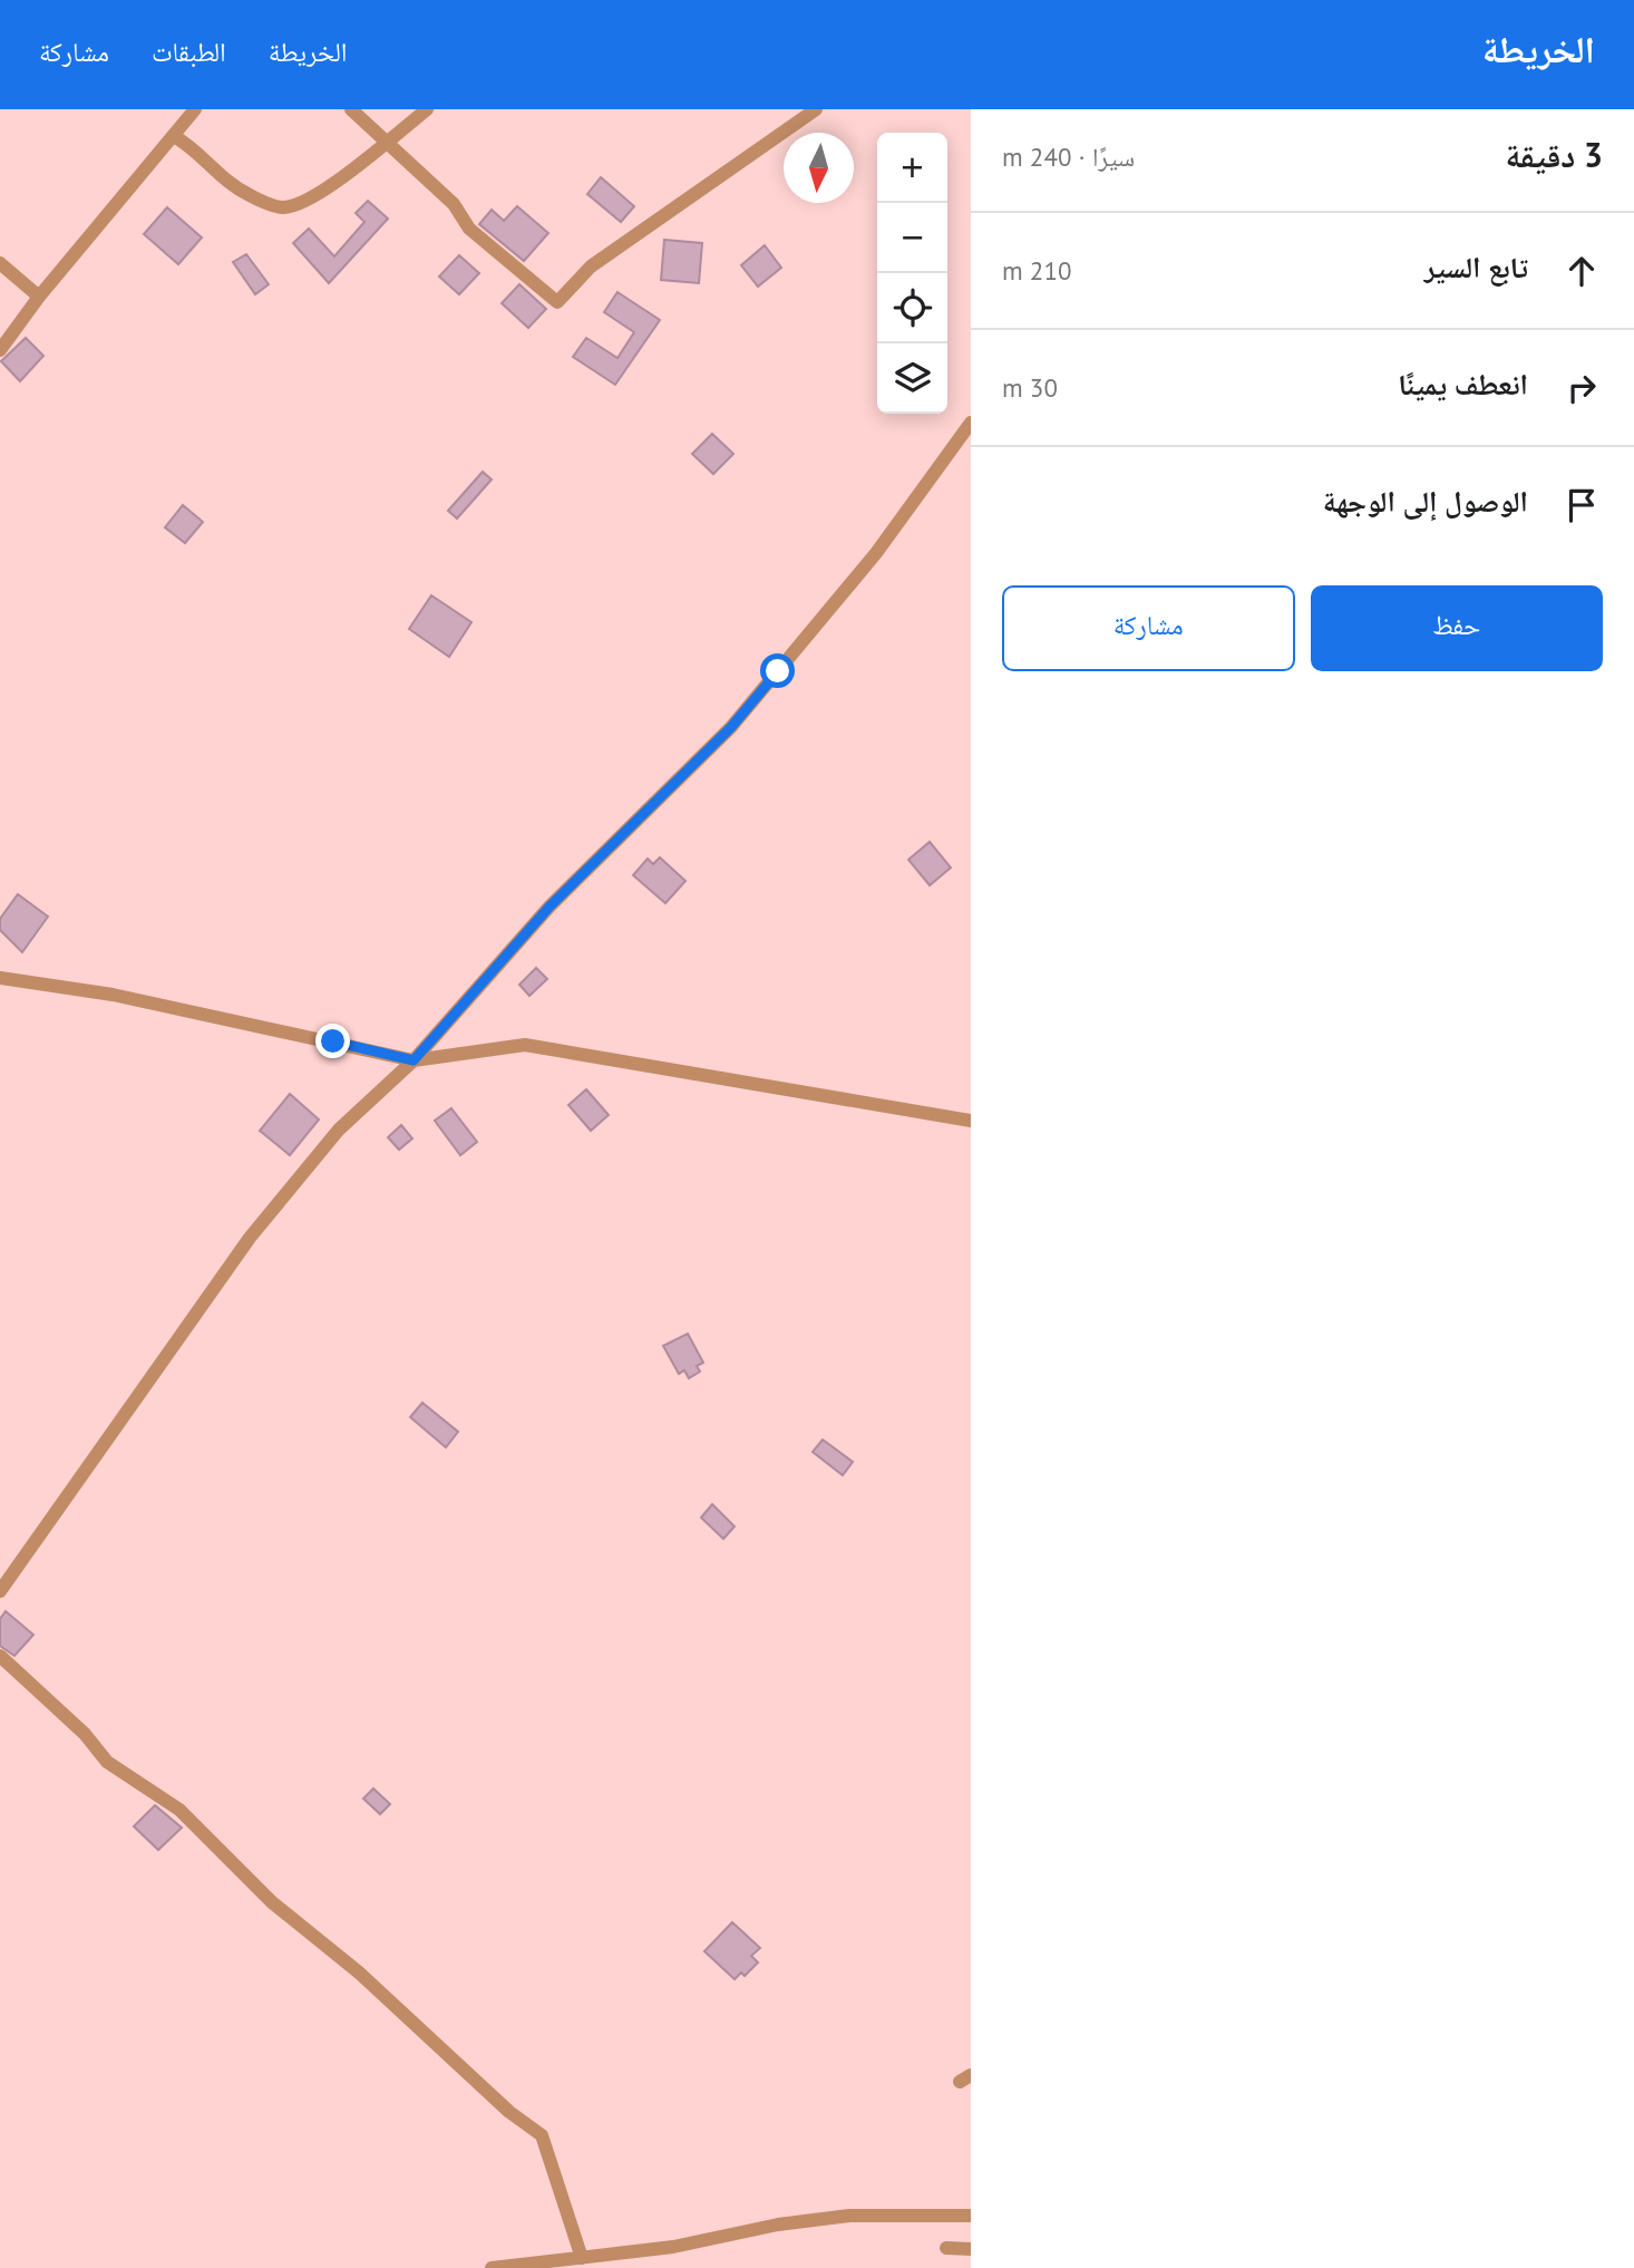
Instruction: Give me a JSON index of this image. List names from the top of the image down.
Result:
{
  "north": "bottom",
  "page": {
    "header": "الخريطة",
    "nav": ["الخريطة", "الطبقات", "مشاركة"],
    "heading": ["3 دقيقة", "سيرًا · 240 m"],
    "map_buttons": ["+", "−"],
    "list": [
      ["تابع السير", "210 m"],
      ["انعطف يمينًا", "30 m"],
      "الوصول إلى الوجهة"
    ],
    "buttons": ["حفظ", "مشاركة"]
  }
}
